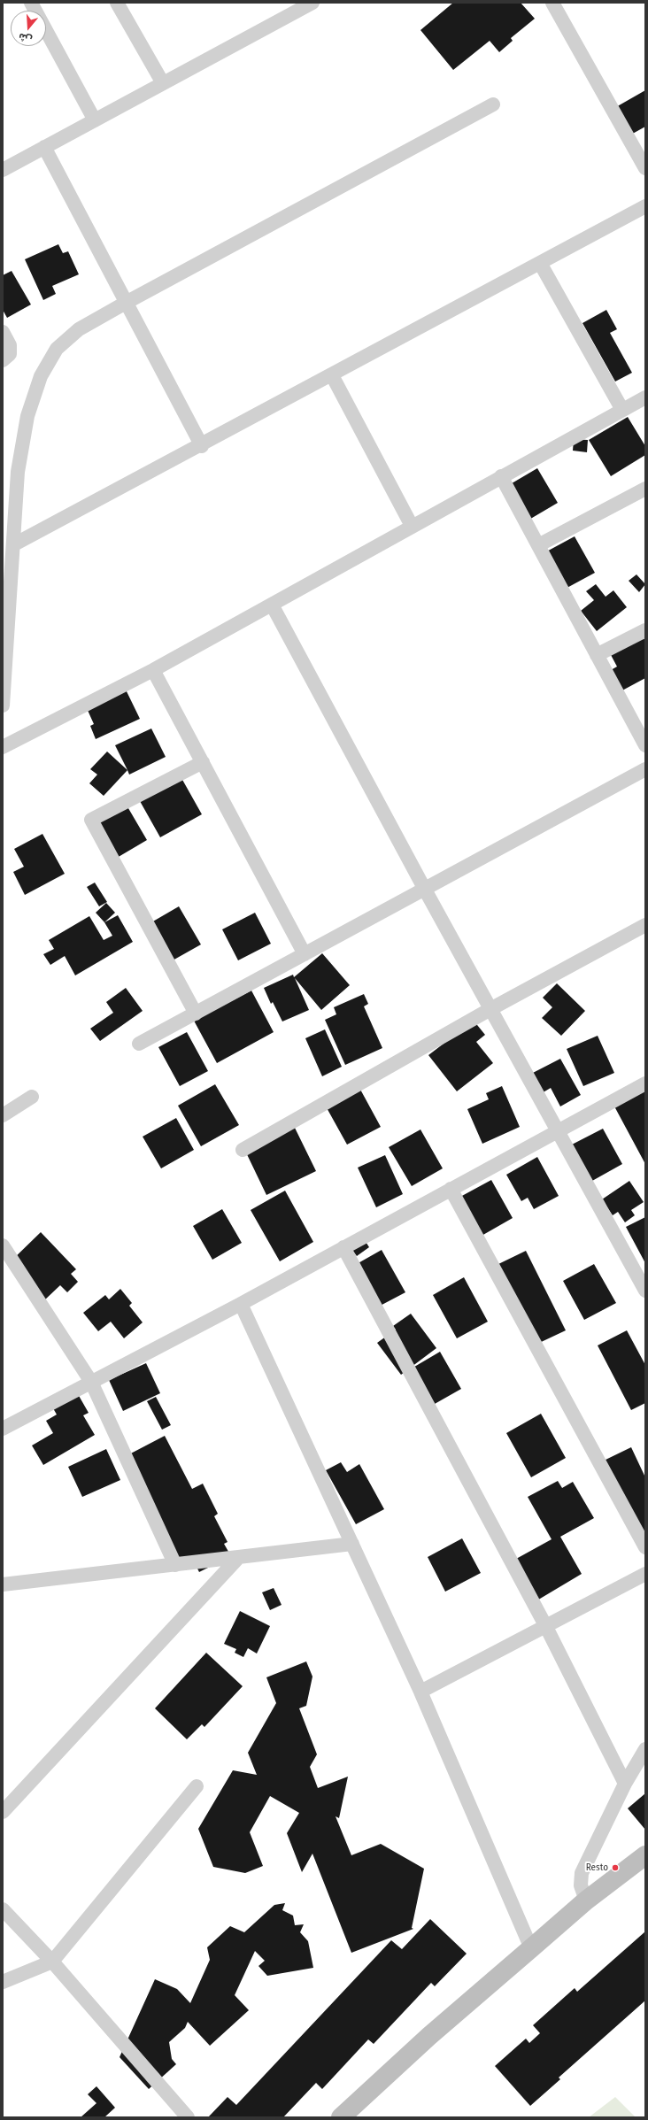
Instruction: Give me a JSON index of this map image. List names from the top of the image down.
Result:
{
  "places": ["Resto"],
  "north": "bottom"
}
